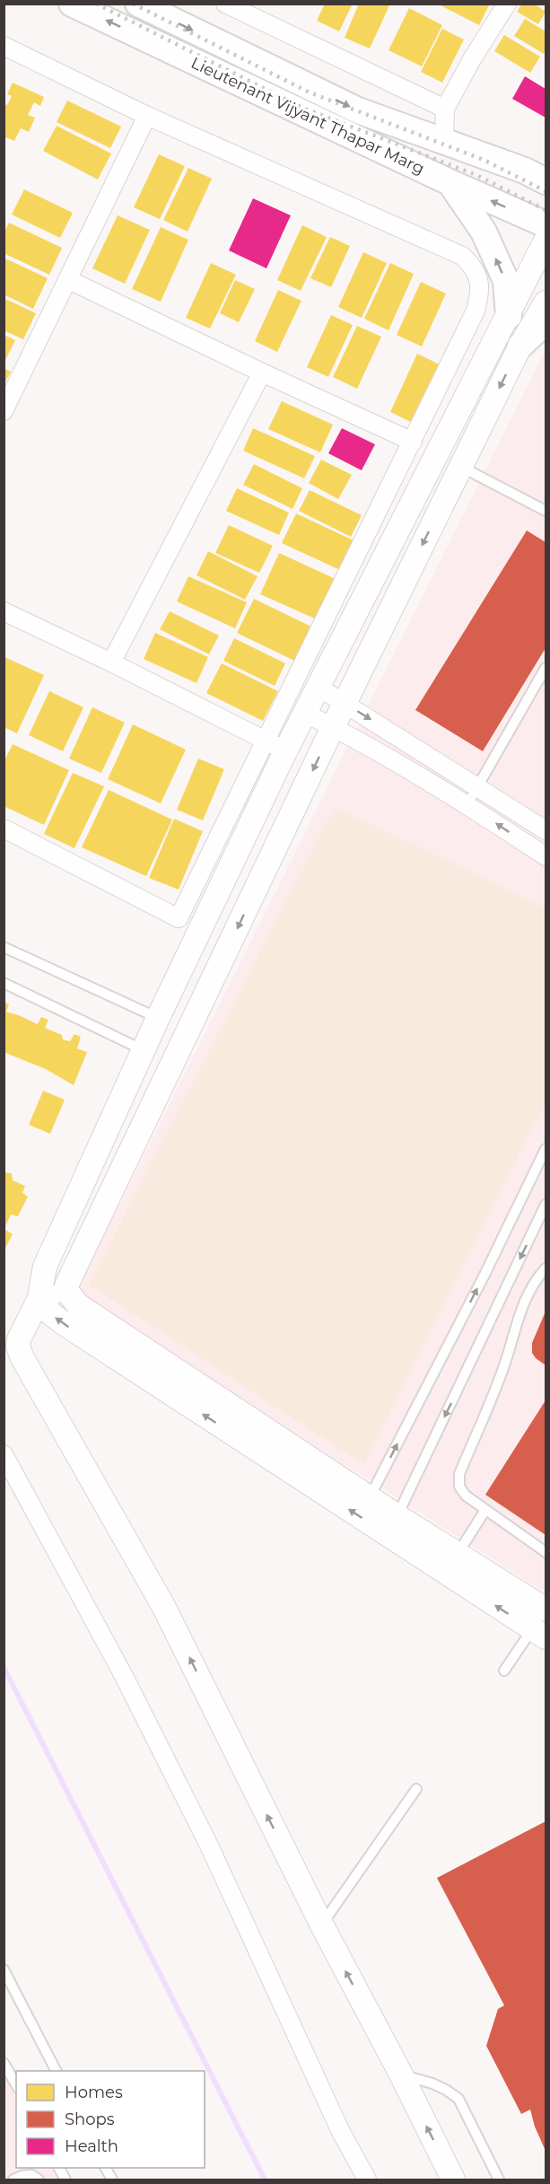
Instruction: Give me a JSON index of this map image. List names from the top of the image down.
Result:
{
  "streets": {
    "main road": ["Lieutenant Vijyant Thapar Marg"]
  },
  "legend": ["Homes", "Shops", "Health"]
}
